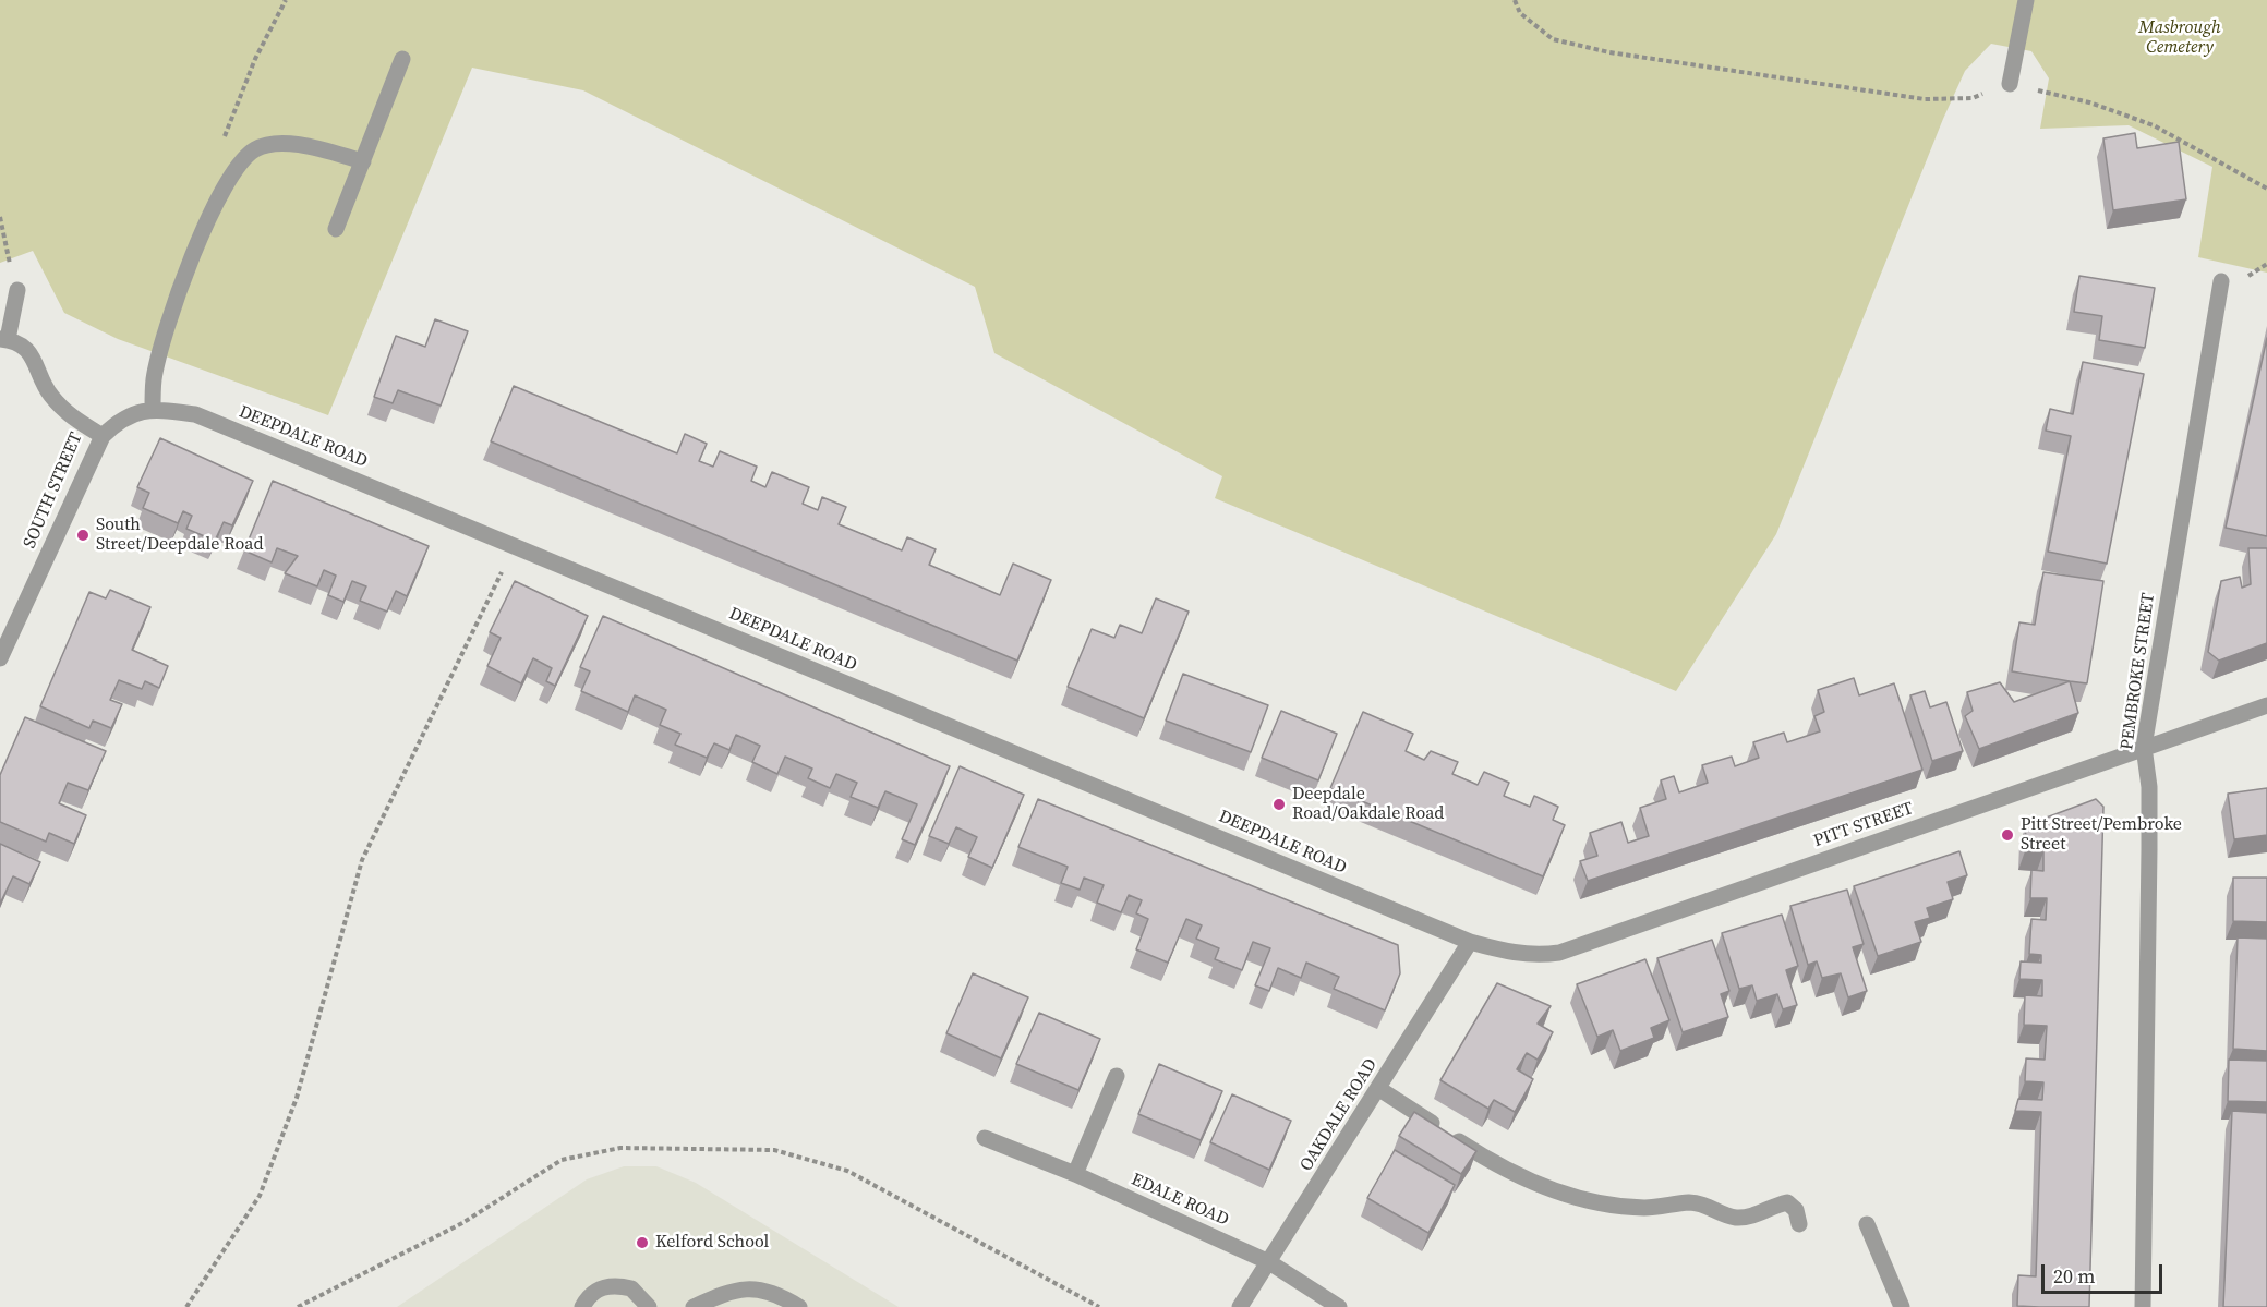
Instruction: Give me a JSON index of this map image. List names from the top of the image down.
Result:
{
  "streets": {
    "street": [
      "DEEPDALE ROAD",
      "SOUTH STREET",
      "PEMBROKE STREET",
      "PITT STREET",
      "OAKDALE ROAD",
      "EDALE ROAD"
    ]
  },
  "crossings": [
    ["DEEPDALE ROAD", "SOUTH STREET"],
    ["DEEPDALE ROAD", "PITT STREET"],
    ["DEEPDALE ROAD", "OAKDALE ROAD"],
    ["PEMBROKE STREET", "PITT STREET"],
    ["PITT STREET", "OAKDALE ROAD"],
    ["OAKDALE ROAD", "EDALE ROAD"]
  ],
  "parks": ["Masbrough Cemetery"],
  "places": [
    "South Street/Deepdale Road",
    "Deepdale Road/Oakdale Road",
    "Pitt Street/Pembroke Street",
    "Kelford School"
  ],
  "scale_bar": "20 m"
}
